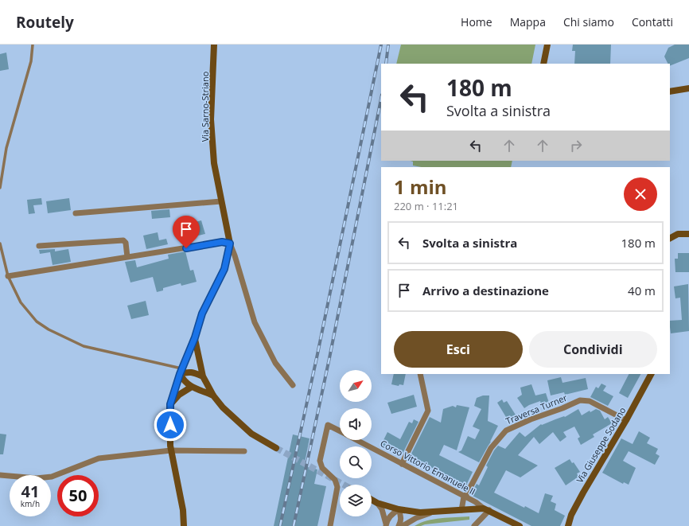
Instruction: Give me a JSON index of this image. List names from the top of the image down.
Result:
{
  "streets": {
    "street": [
      "Via Sarno-Striano",
      "Traversa Turner",
      "Via Giuseppe Sodano",
      "Corso Vittorio Emanuele II"
    ]
  },
  "crossings": [
    ["Traversa Turner", "Via Giuseppe Sodano"],
    ["Traversa Turner", "Corso Vittorio Emanuele II"]
  ],
  "north": "top right",
  "page": {
    "header": "Routely",
    "nav": [
      "Home",
      "Mappa",
      "Chi siamo",
      "Contatti"
    ],
    "turn": ["180 m", "Svolta a sinistra"],
    "heading": ["1 min", "220 m · 11:21"],
    "list": [
      {
        "name": "Svolta a sinistra",
        "value": "180 m"
      },
      {
        "name": "Arrivo a destinazione",
        "value": "40 m"
      }
    ],
    "buttons": ["Esci", "Condividi"],
    "speed": "41 km/h",
    "limit": "50"
  }
}
